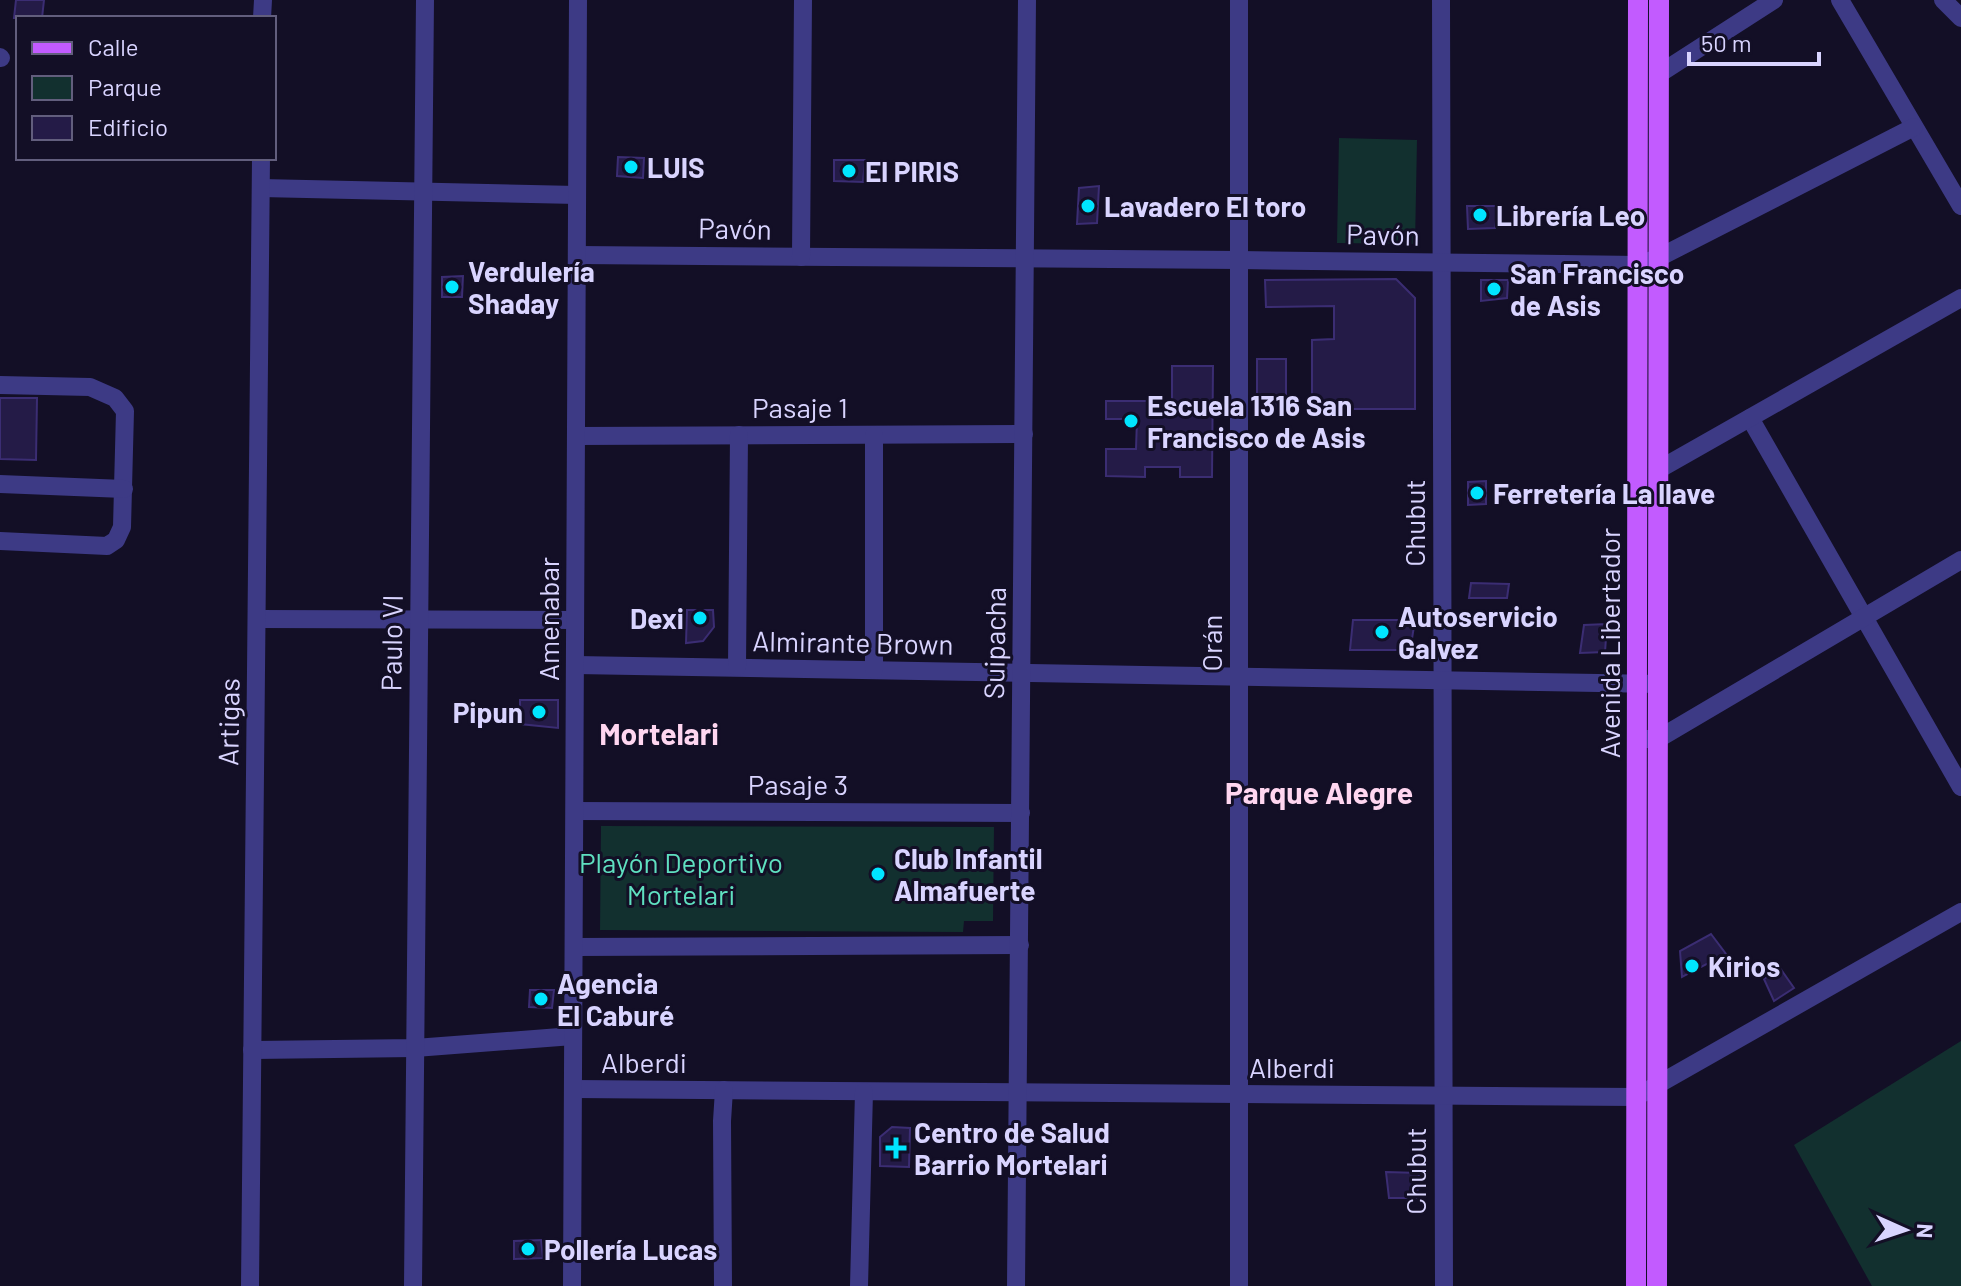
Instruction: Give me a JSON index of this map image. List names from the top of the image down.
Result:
{
  "streets": {
    "main road": ["Avenida Libertador"],
    "street": [
      "Pavón",
      "Pasaje 1",
      "Chubut",
      "Amenabar",
      "Almirante Brown",
      "Paulo VI",
      "Suipacha",
      "Orán",
      "Artigas",
      "Pasaje 3",
      "Alberdi"
    ]
  },
  "crossings": [
    ["Pavón", "Chubut"],
    ["Pavón", "Amenabar"],
    ["Pavón", "Suipacha"],
    ["Pavón", "Orán"],
    ["Pavón", "Avenida Libertador"],
    ["Pasaje 1", "Amenabar"],
    ["Pasaje 1", "Suipacha"],
    ["Chubut", "Almirante Brown"],
    ["Chubut", "Alberdi"],
    ["Amenabar", "Almirante Brown"],
    ["Amenabar", "Pasaje 3"],
    ["Amenabar", "Alberdi"],
    ["Almirante Brown", "Suipacha"],
    ["Almirante Brown", "Orán"],
    ["Almirante Brown", "Avenida Libertador"],
    ["Paulo VI", "Alberdi"],
    ["Suipacha", "Pasaje 3"],
    ["Suipacha", "Alberdi"],
    ["Orán", "Alberdi"],
    ["Avenida Libertador", "Alberdi"],
    ["Artigas", "Alberdi"]
  ],
  "districts": ["Mortelari", "Parque Alegre"],
  "parks": ["Playón Deportivo Mortelari"],
  "places": {
    "other": [
      "LUIS",
      "El PIRIS",
      "Lavadero El toro",
      "Librería Leo",
      "Verdulería Shaday",
      "San Francisco de Asis",
      "Escuela 1316 San Francisco de Asis",
      "Ferretería La llave",
      "Dexi",
      "Autoservicio Galvez",
      "Pipun",
      "Club Infantil Almafuerte",
      "Kirios",
      "Agencia El Caburé",
      "Pollería Lucas"
    ],
    "health": ["Centro de Salud Barrio Mortelari"]
  },
  "legend": ["Calle", "Parque", "Edificio"],
  "scale_bar": "50 m",
  "north": "right"
}
